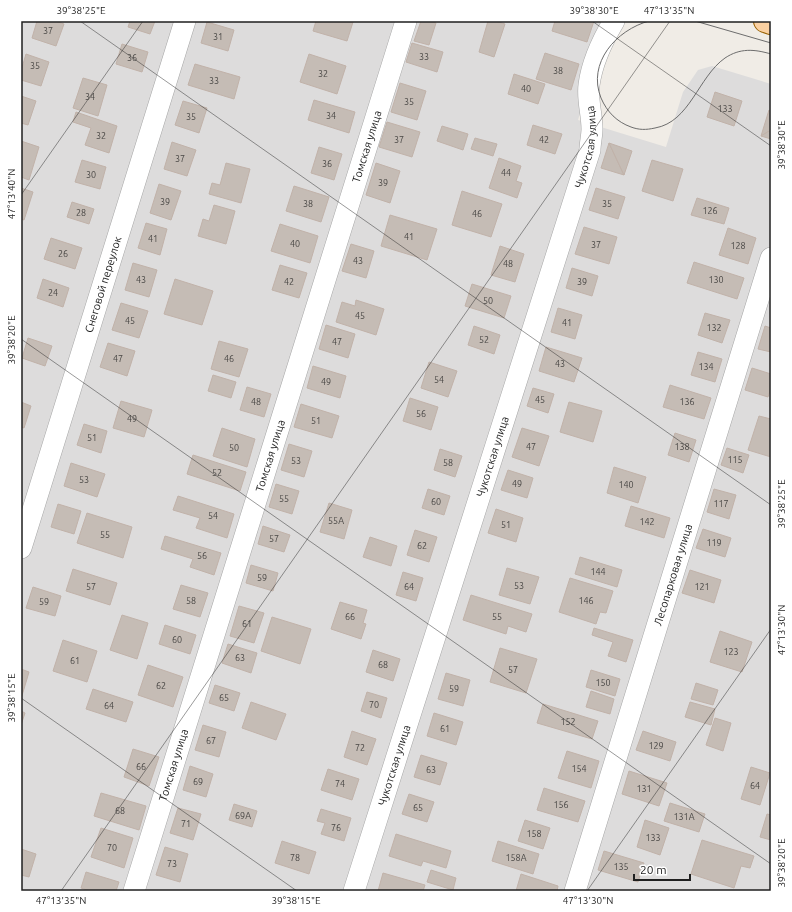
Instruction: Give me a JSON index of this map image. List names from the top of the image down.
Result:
{
  "streets": {
    "street": [
      "Томская улица",
      "Чукотская улица",
      "Снеговой переулок",
      "Лесопарковая улица"
    ]
  },
  "house_numbers": [
    "37",
    "31",
    "33",
    "36",
    "35",
    "38",
    "32",
    "33",
    "40",
    "34",
    "35",
    "133",
    "34",
    "35",
    "32",
    "37",
    "42",
    "37",
    "36",
    "44",
    "30",
    "39",
    "39",
    "38",
    "35",
    "126",
    "28",
    "46",
    "41",
    "41",
    "40",
    "37",
    "128",
    "26",
    "43",
    "48",
    "43",
    "130",
    "42",
    "39",
    "24",
    "50",
    "45",
    "45",
    "41",
    "132",
    "52",
    "47",
    "47",
    "46",
    "43",
    "134",
    "54",
    "49",
    "45",
    "48",
    "136",
    "56",
    "49",
    "51",
    "51",
    "47",
    "138",
    "50",
    "115",
    "53",
    "58",
    "52",
    "53",
    "49",
    "140",
    "55",
    "60",
    "117",
    "54",
    "55А",
    "142",
    "51",
    "55",
    "57",
    "119",
    "62",
    "56",
    "144",
    "59",
    "53",
    "57",
    "64",
    "121",
    "58",
    "146",
    "59",
    "66",
    "55",
    "61",
    "60",
    "123",
    "63",
    "61",
    "68",
    "57",
    "150",
    "62",
    "59",
    "65",
    "70",
    "64",
    "152",
    "61",
    "67",
    "129",
    "72",
    "66",
    "154",
    "63",
    "69",
    "74",
    "64",
    "131",
    "156",
    "65",
    "68",
    "69А",
    "131А",
    "71",
    "76",
    "158",
    "133",
    "70",
    "78",
    "158А",
    "73",
    "135"
  ],
  "scale_bar": "20 m",
  "coordinates": [
    "39°38'25\"E",
    "39°38'30\"E",
    "47°13'35\"N",
    "47°13'40\"N",
    "39°38'20\"E",
    "47°13'30\"N",
    "39°38'15\"E"
  ]
}
